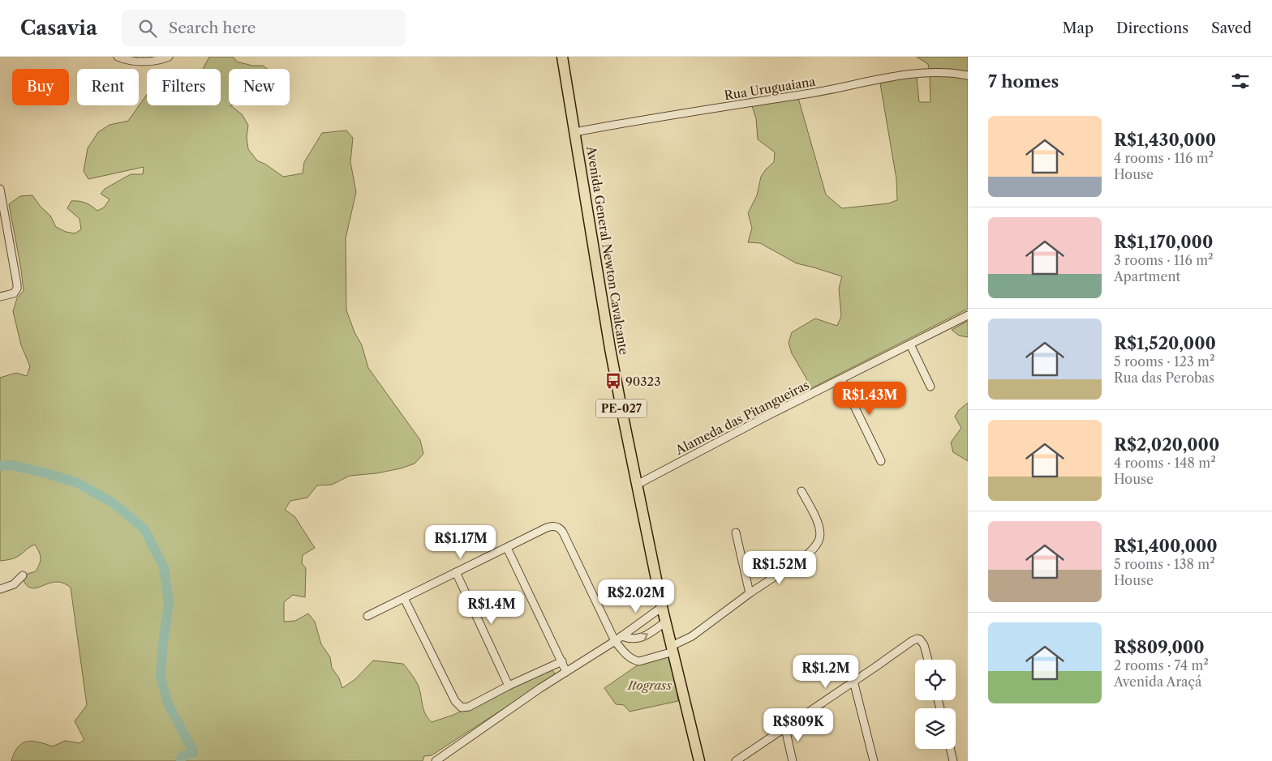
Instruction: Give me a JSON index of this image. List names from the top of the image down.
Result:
{
  "streets": {
    "main road": ["Avenida General Newton Cavalcante", "PE-027"],
    "street": ["Rua Uruguaiana", "Alameda das Pitangueiras"]
  },
  "crossings": [
    ["Rua Uruguaiana", "Avenida General Newton Cavalcante"],
    ["Avenida General Newton Cavalcante", "Alameda das Pitangueiras"]
  ],
  "parks": ["Itograss"],
  "places": {
    "bus stop": ["90323"]
  },
  "page": {
    "header": "Casavia",
    "search": "Search here",
    "nav": ["Map", "Directions", "Saved"],
    "heading": "7 homes",
    "chip": [
      "Buy",
      "Rent",
      "Filters",
      "New"
    ],
    "list": [
      {
        "name": "R$1,430,000",
        "note": "4 rooms · 116 m² · House"
      },
      {
        "name": "R$1,170,000",
        "note": "3 rooms · 116 m² · Apartment"
      },
      {
        "name": "R$1,520,000",
        "note": "5 rooms · 123 m² · Rua das Perobas"
      },
      {
        "name": "R$2,020,000",
        "note": "4 rooms · 148 m² · House"
      },
      {
        "name": "R$1,400,000",
        "note": "5 rooms · 138 m² · House"
      },
      {
        "name": "R$809,000",
        "note": "2 rooms · 74 m² · Avenida Araçá"
      }
    ],
    "price": [
      "R$1.43M",
      "R$1.17M",
      "R$1.52M",
      "R$2.02M",
      "R$1.4M",
      "R$1.2M",
      "R$809K"
    ]
  }
}
